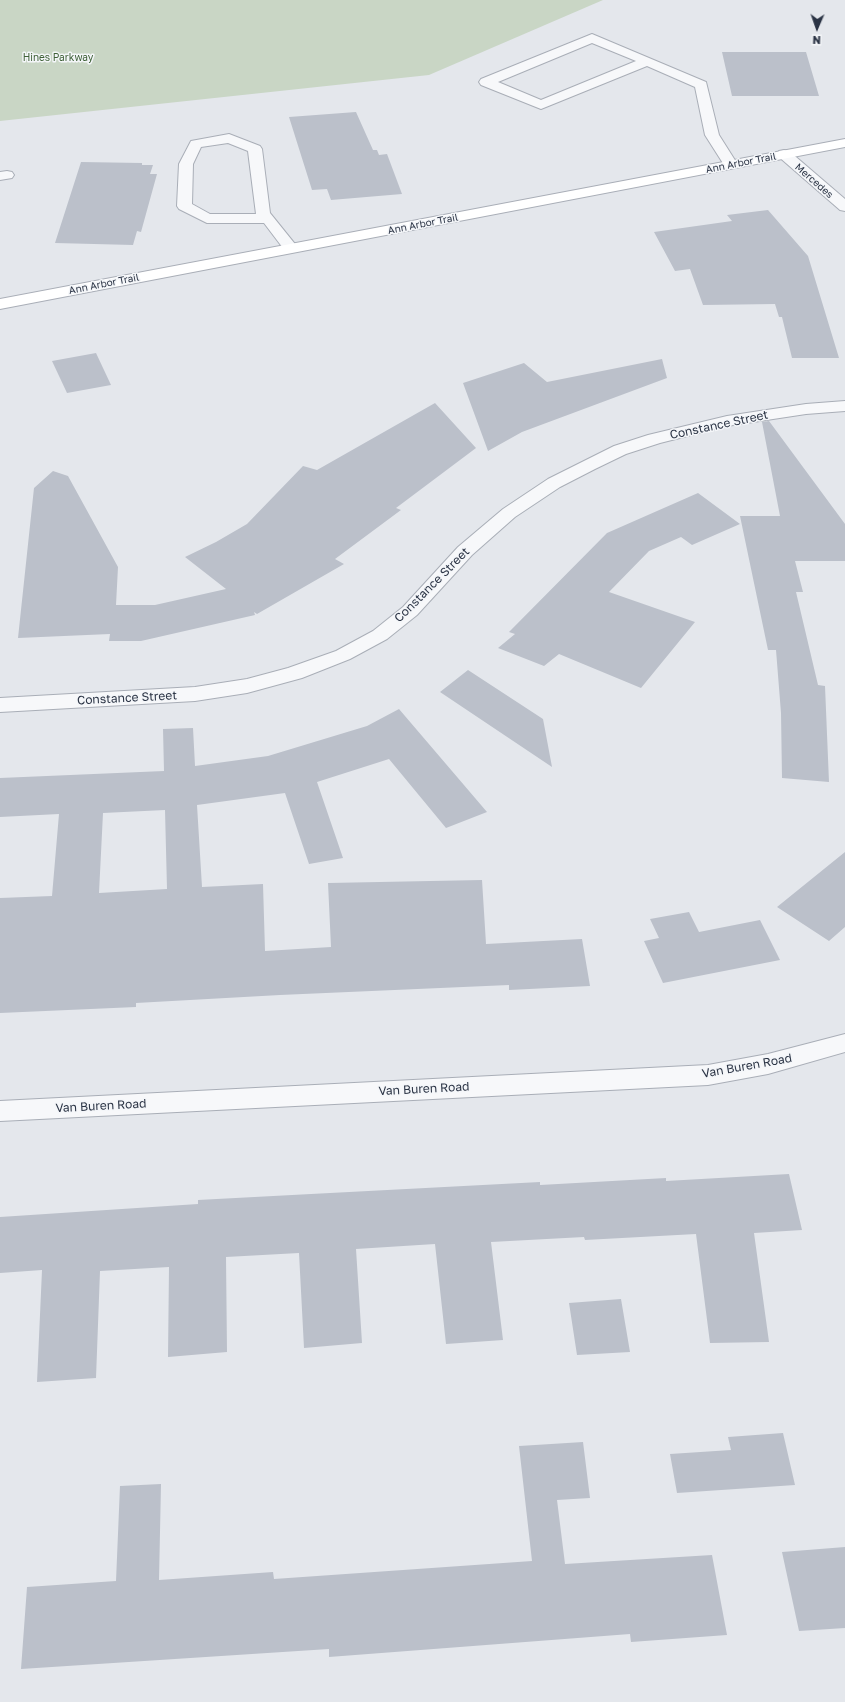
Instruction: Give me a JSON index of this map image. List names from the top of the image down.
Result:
{
  "streets": {
    "street": [
      "Ann Arbor Trail",
      "Mercedes",
      "Constance Street",
      "Van Buren Road"
    ]
  },
  "crossings": [
    ["Ann Arbor Trail", "Mercedes"]
  ],
  "parks": ["Hines Parkway"],
  "north": "bottom"
}
